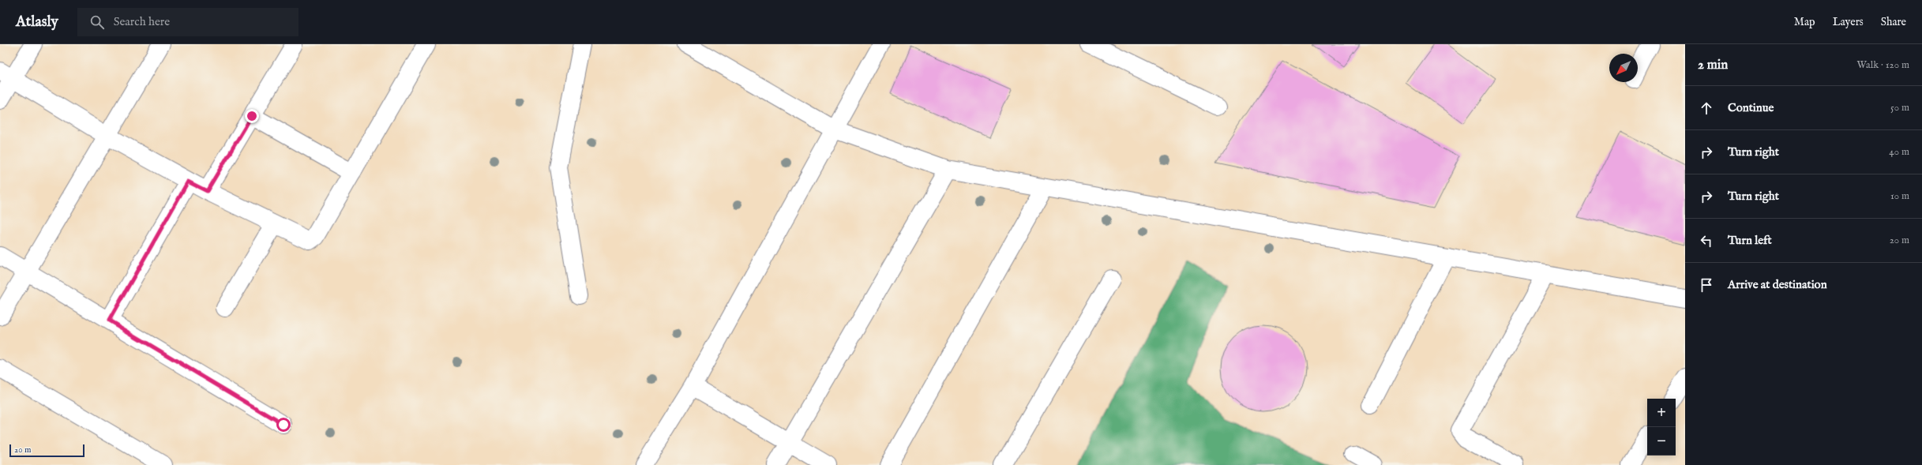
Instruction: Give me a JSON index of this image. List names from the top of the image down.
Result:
{
  "scale_bar": "20 m",
  "north": "bottom left",
  "page": {
    "header": "Atlasly",
    "search": "Search here",
    "nav": ["Map", "Layers", "Share"],
    "heading": ["2 min", "Walk · 120 m"],
    "list": [
      ["Continue", "50 m"],
      ["Turn right", "40 m"],
      ["Turn right", "10 m"],
      ["Turn left", "20 m"],
      "Arrive at destination"
    ],
    "map_buttons": ["+", "−"],
    "scale": "20 m"
  }
}
